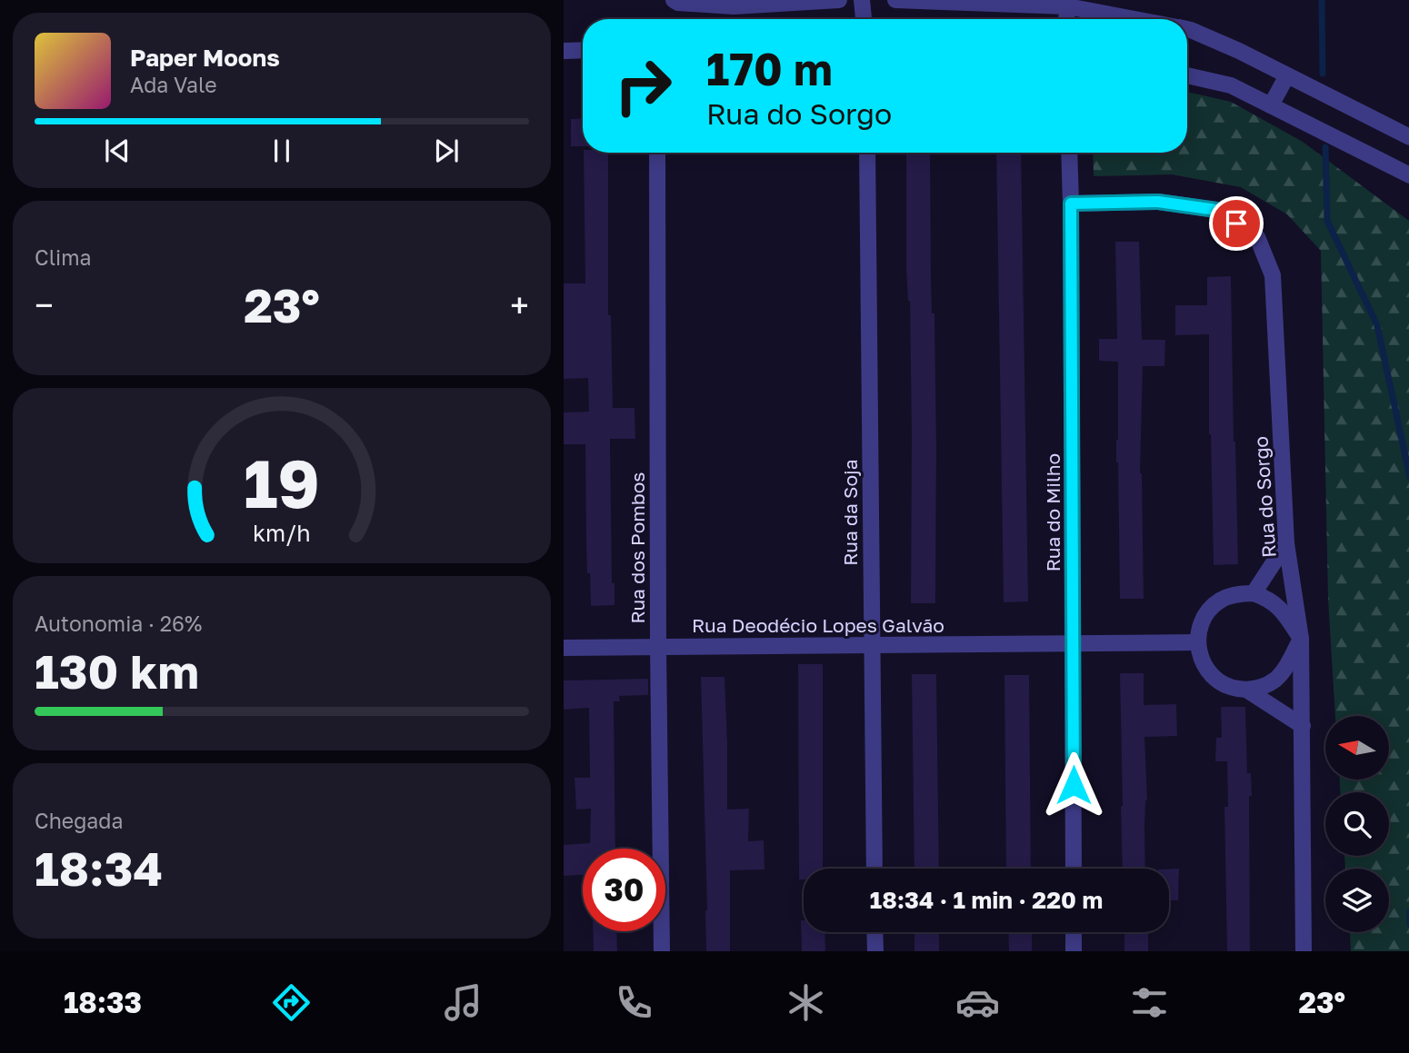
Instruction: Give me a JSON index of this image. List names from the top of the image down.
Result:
{
  "streets": {
    "street": [
      "Rua do Sorgo",
      "Rua da Soja",
      "Rua do Milho",
      "Rua dos Pombos",
      "Rua Deodécio Lopes Galvão"
    ]
  },
  "crossings": [
    ["Rua do Sorgo", "Rua do Milho"],
    ["Rua do Sorgo", "Rua Deodécio Lopes Galvão"],
    ["Rua da Soja", "Rua Deodécio Lopes Galvão"],
    ["Rua do Milho", "Rua Deodécio Lopes Galvão"],
    ["Rua dos Pombos", "Rua Deodécio Lopes Galvão"]
  ],
  "north": "left",
  "page": {
    "turn": ["170 m", "Rua do Sorgo"],
    "song": ["Paper Moons", "Ada Vale"],
    "tile": [
      "Clima",
      ["Autonomia · 26%", "130 km"],
      ["Chegada", "18:34"]
    ],
    "heat": ["−", "23°", "+"],
    "limit": "30",
    "trip": "18:34 · 1 min · 220 m",
    "tabs": ["18:33", "23°"],
    "gauge": ["19", "km/h"]
  }
}
